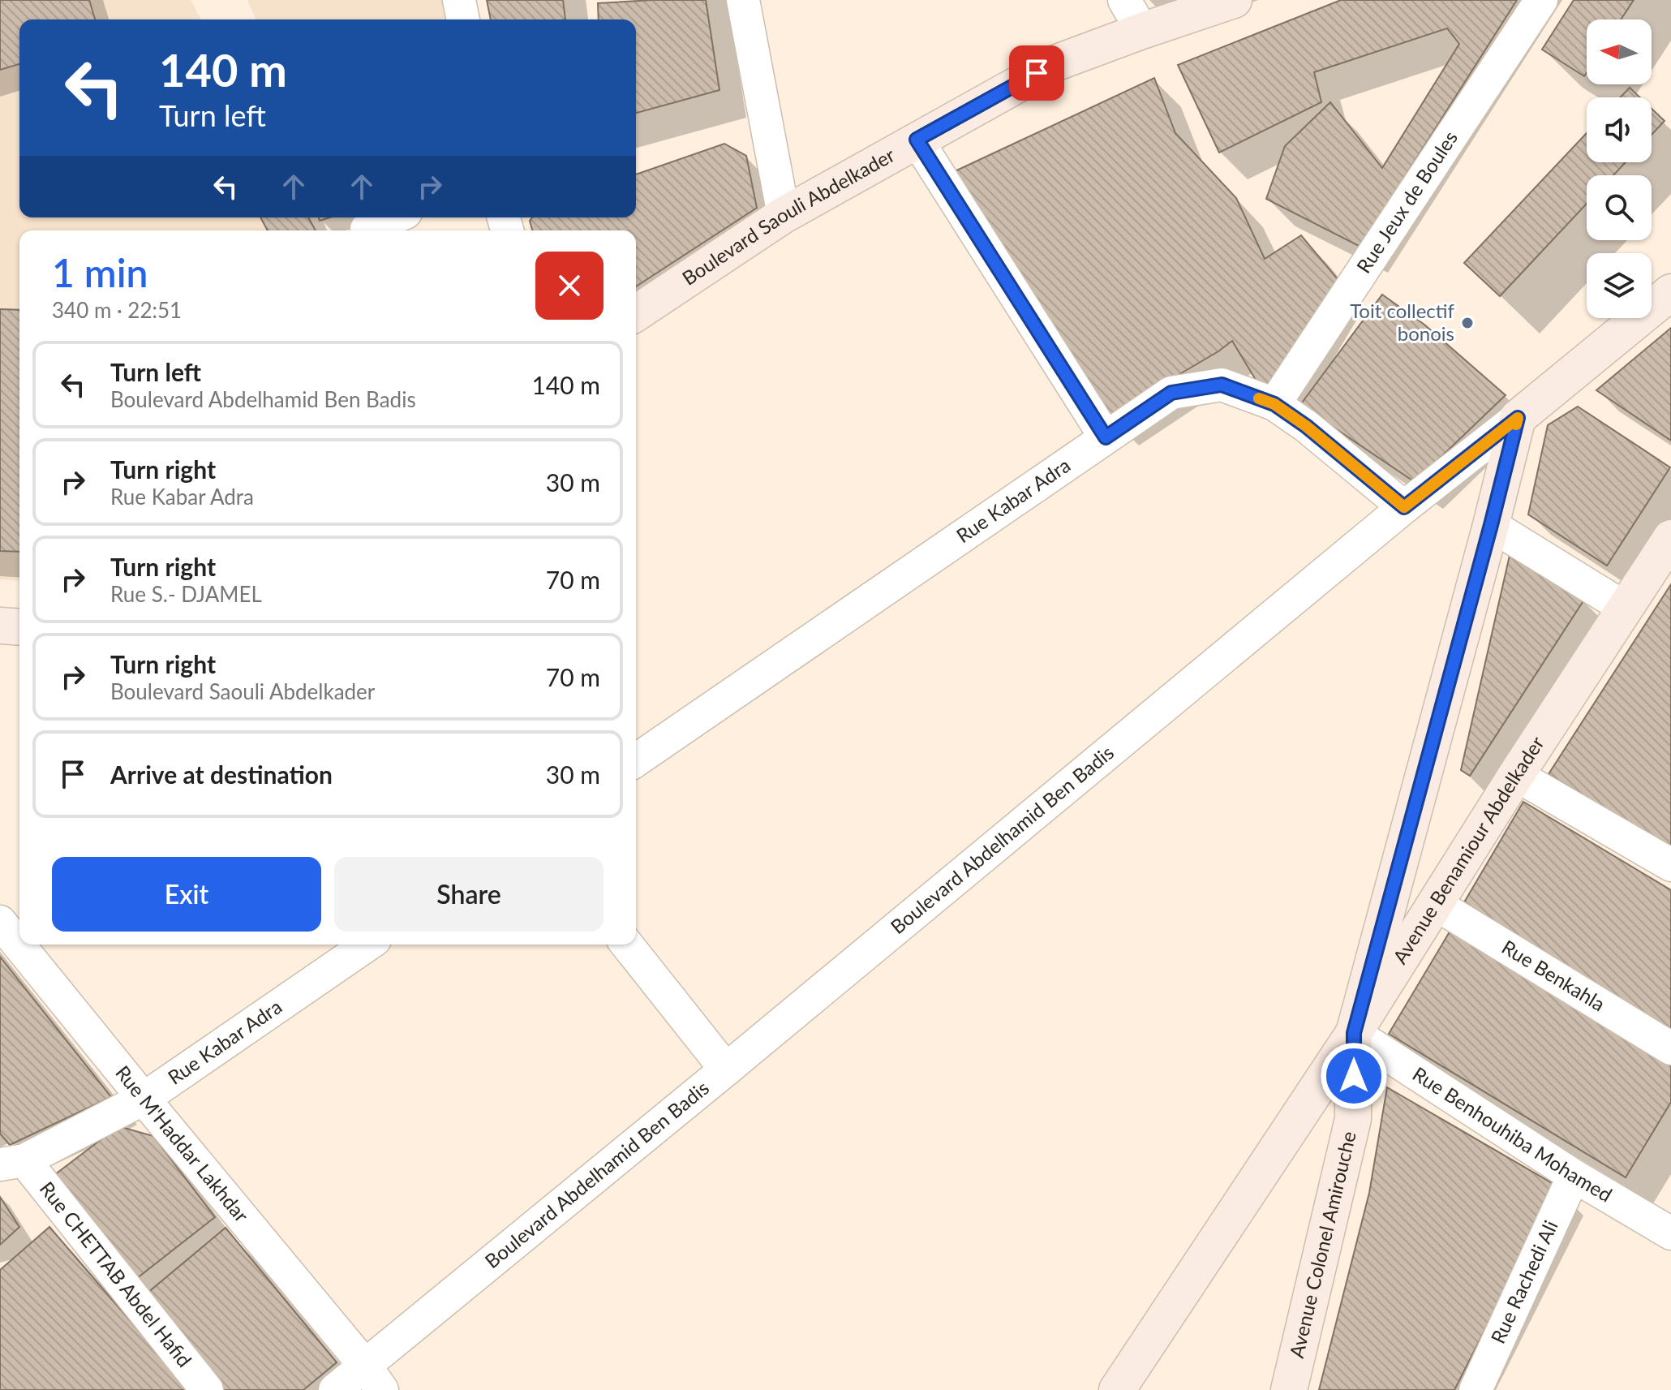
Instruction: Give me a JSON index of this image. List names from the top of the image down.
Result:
{
  "streets": {
    "main road": [
      "Boulevard Saouli Abdelkader",
      "Boulevard Abdelhamid Ben Badis",
      "Avenue Benamiour Abdelkader",
      "Avenue Colonel Amirouche"
    ],
    "street": [
      "Rue Jeux de Boules",
      "Rue Kabar Adra",
      "Rue Benkahla",
      "Rue Benhouhiba Mohamed",
      "Rue M'Haddar Lakhdar",
      "Rue CHETTAB Abdel Hafid",
      "Rue Rachedi Ali"
    ]
  },
  "crossings": [
    ["Rue Jeux de Boules", "Rue Kabar Adra"],
    ["Rue Kabar Adra", "Boulevard Abdelhamid Ben Badis"],
    ["Rue Kabar Adra", "Rue M'Haddar Lakhdar"],
    ["Rue Kabar Adra", "Rue CHETTAB Abdel Hafid"],
    ["Boulevard Abdelhamid Ben Badis", "Rue M'Haddar Lakhdar"],
    ["Boulevard Abdelhamid Ben Badis", "Avenue Colonel Amirouche"],
    ["Avenue Benamiour Abdelkader", "Rue Benkahla"],
    ["Avenue Benamiour Abdelkader", "Rue Benhouhiba Mohamed"],
    ["Avenue Benamiour Abdelkader", "Avenue Colonel Amirouche"],
    ["Rue Benhouhiba Mohamed", "Avenue Colonel Amirouche"],
    ["Rue Benhouhiba Mohamed", "Rue Rachedi Ali"]
  ],
  "places": ["Toit collectif bonois"],
  "north": "left",
  "page": {
    "turn": ["140 m", "Turn left"],
    "heading": ["1 min", "340 m · 22:51"],
    "list": [
      {
        "name": "Turn left",
        "note": "Boulevard Abdelhamid Ben Badis",
        "value": "140 m"
      },
      {
        "name": "Turn right",
        "note": "Rue Kabar Adra",
        "value": "30 m"
      },
      {
        "name": "Turn right",
        "note": "Rue S.- DJAMEL",
        "value": "70 m"
      },
      {
        "name": "Turn right",
        "note": "Boulevard Saouli Abdelkader",
        "value": "70 m"
      },
      {
        "name": "Arrive at destination",
        "value": "30 m"
      }
    ],
    "buttons": ["Exit", "Share"]
  }
}
